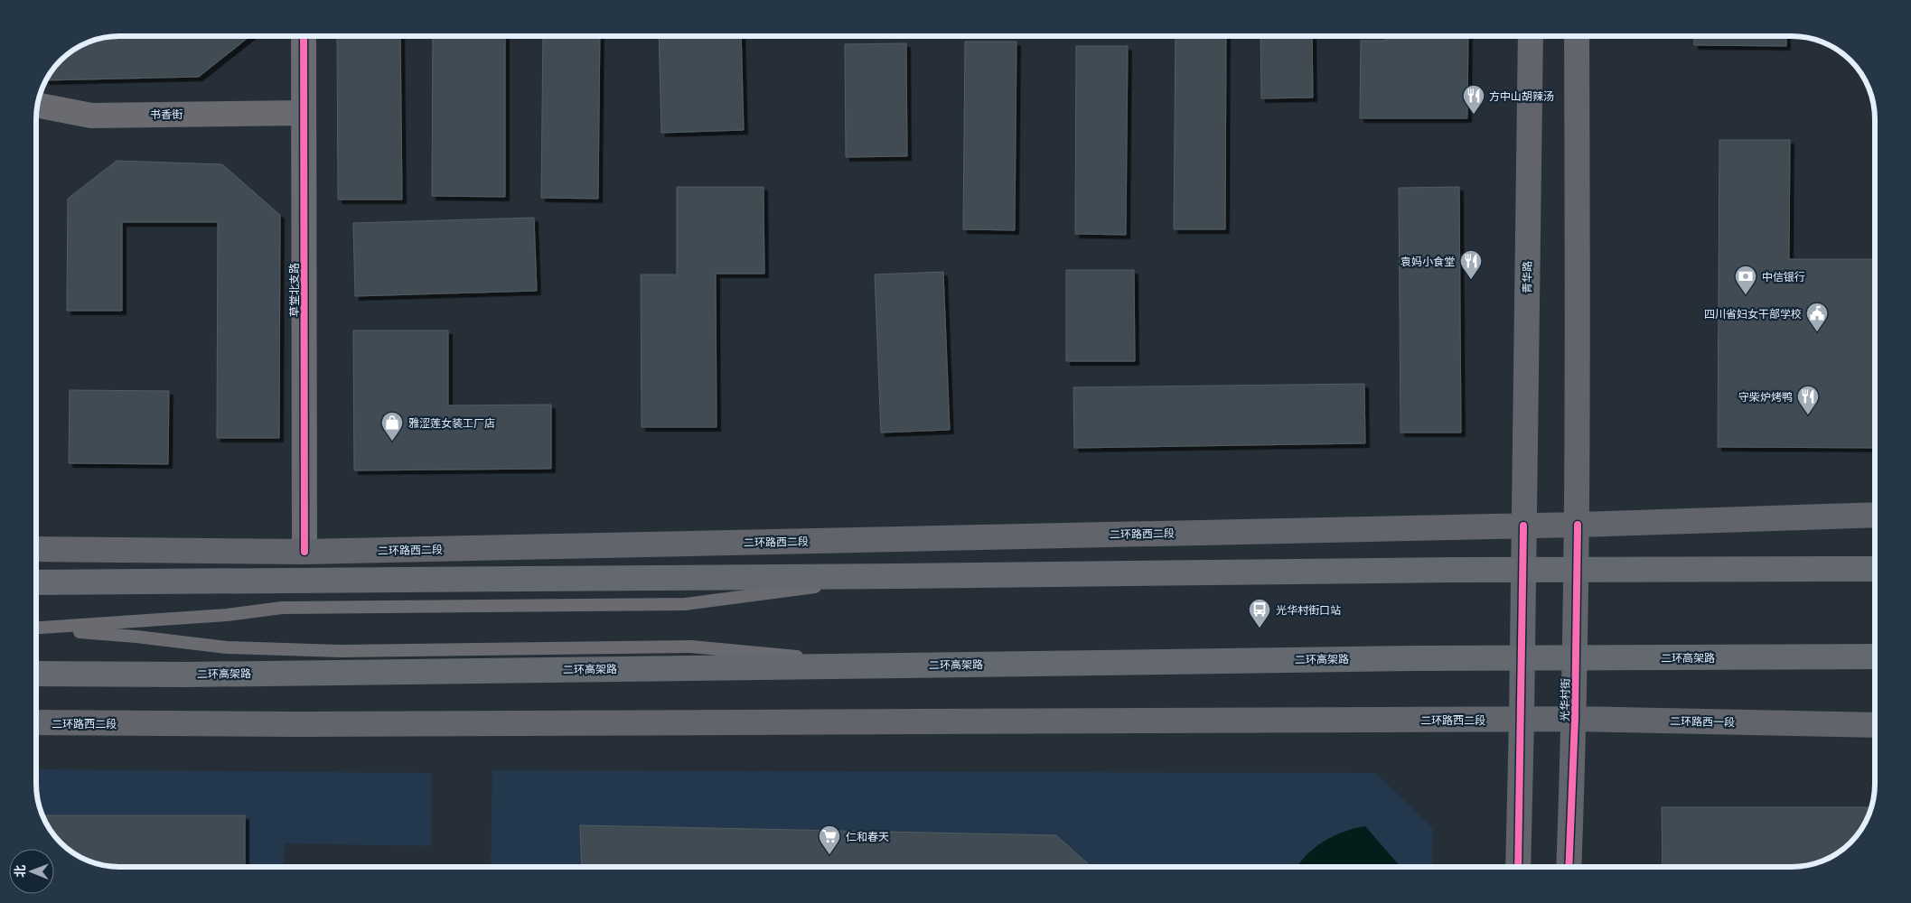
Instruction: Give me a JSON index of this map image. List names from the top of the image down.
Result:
{
  "streets": {
    "highway": ["二环高架路"],
    "main road": [
      "青华路",
      "二环路西二段",
      "光华村街",
      "二环路西一段"
    ],
    "street": ["书香街", "草堂北支路"]
  },
  "crossings": [
    ["书香街", "草堂北支路"],
    ["青华路", "二环路西二段"],
    ["草堂北支路", "二环路西二段"],
    ["二环路西二段", "二环路西一段"],
    ["光华村街", "二环路西一段"]
  ],
  "places": {
    "restaurant": ["方中山胡辣汤", "袁妈小食堂", "守柴炉烤鸭"],
    "bank": ["中信银行"],
    "public building": ["四川省妇女干部学校"],
    "shop": ["雅涩莲女装工厂店"],
    "bus stop": ["光华村街口站"],
    "supermarket": ["仁和春天"]
  },
  "north": "left"
}
